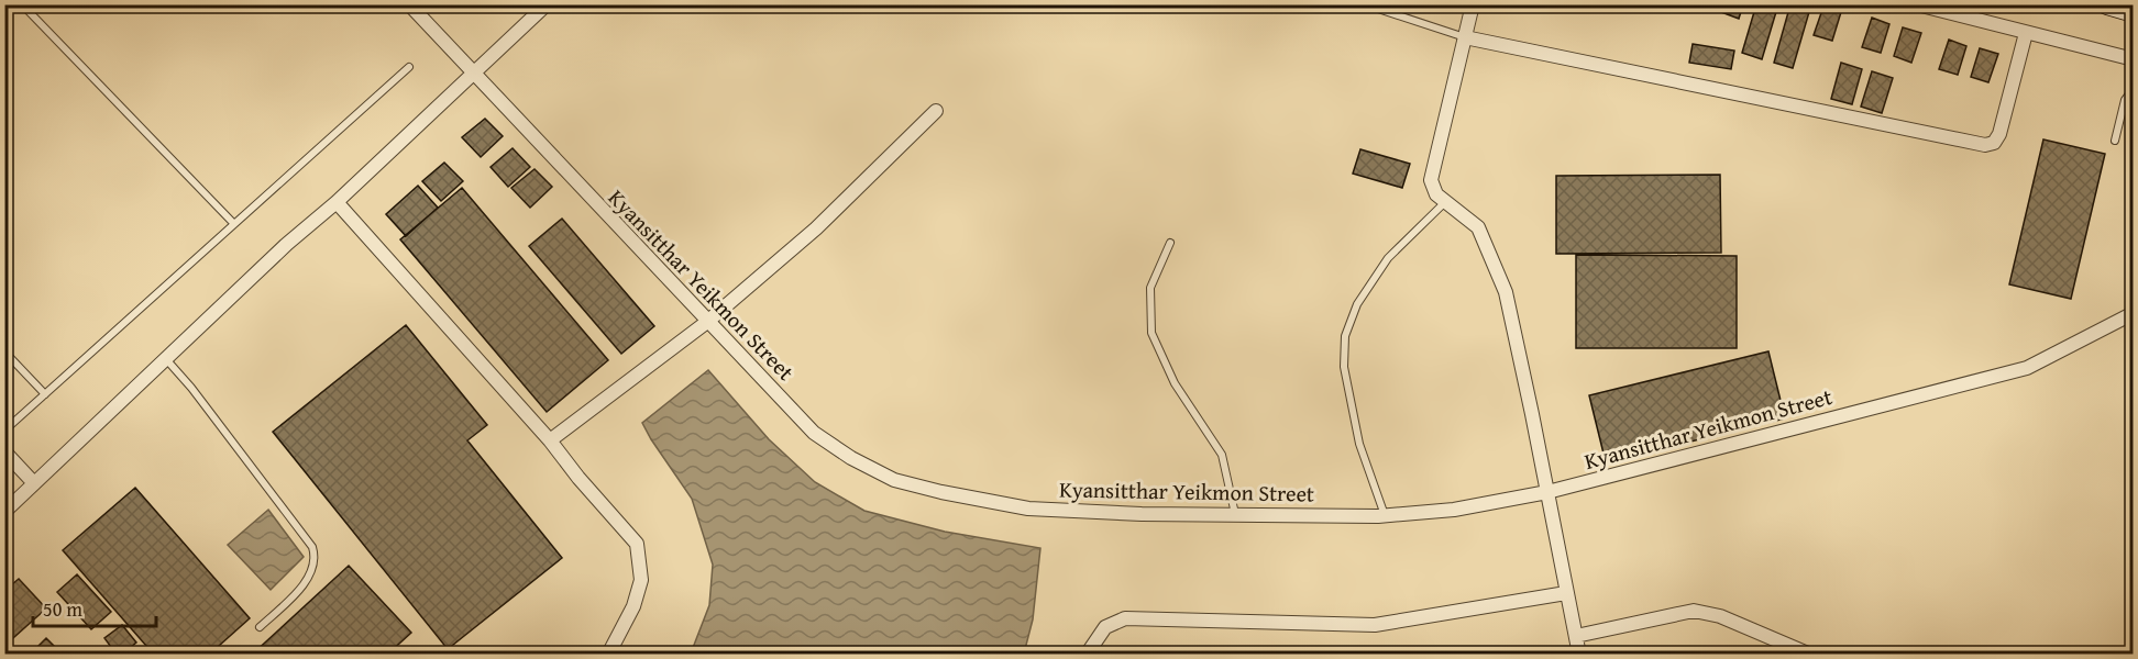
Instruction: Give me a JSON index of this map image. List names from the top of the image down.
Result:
{
  "streets": {
    "street": ["Kyansitthar Yeikmon Street"]
  },
  "scale_bar": "50 m"
}
